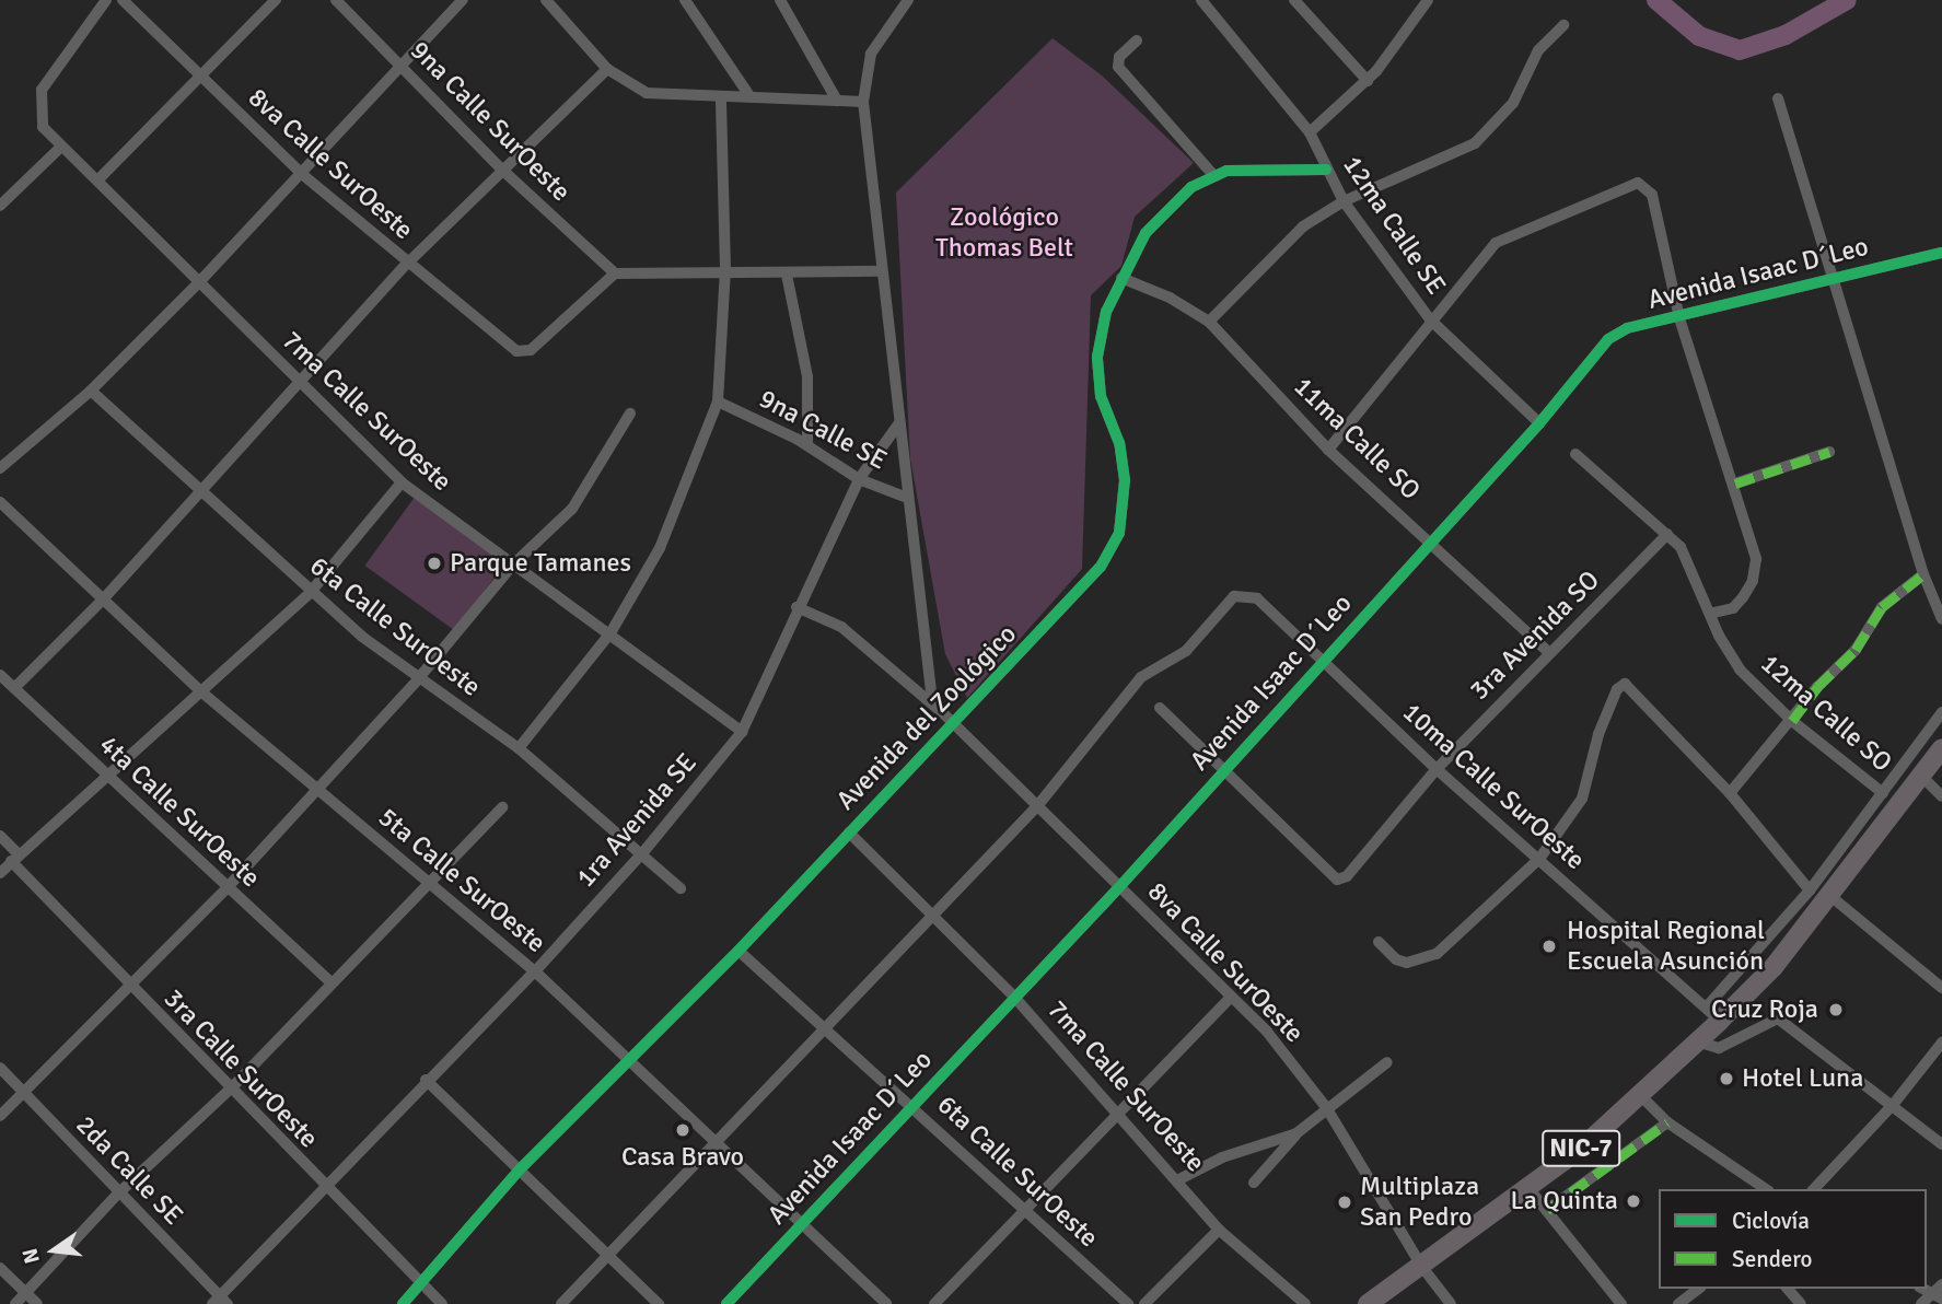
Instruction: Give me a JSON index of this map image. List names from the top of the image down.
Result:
{
  "streets": {
    "highway": ["NIC-7"],
    "street": [
      "9na Calle SurOeste",
      "8va Calle SurOeste",
      "12ma Calle SE",
      "Avenida Isaac D´Leo",
      "7ma Calle SurOeste",
      "9na Calle SE",
      "11ma Calle SO",
      "6ta Calle SurOeste",
      "3ra Avenida SO",
      "12ma Calle SO",
      "Avenida del Zoológico",
      "10ma Calle SurOeste",
      "4ta Calle SurOeste",
      "1ra Avenida SE",
      "5ta Calle SurOeste",
      "3ra Calle SurOeste",
      "2da Calle SE"
    ]
  },
  "crossings": [
    ["9na Calle SurOeste", "8va Calle SurOeste"],
    ["8va Calle SurOeste", "Avenida Isaac D´Leo"],
    ["8va Calle SurOeste", "Avenida del Zoológico"],
    ["8va Calle SurOeste", "10ma Calle SurOeste"],
    ["8va Calle SurOeste", "1ra Avenida SE"],
    ["8va Calle SurOeste", "NIC-7"],
    ["12ma Calle SE", "Avenida Isaac D´Leo"],
    ["12ma Calle SE", "Avenida del Zoológico"],
    ["Avenida Isaac D´Leo", "7ma Calle SurOeste"],
    ["Avenida Isaac D´Leo", "11ma Calle SO"],
    ["Avenida Isaac D´Leo", "6ta Calle SurOeste"],
    ["Avenida Isaac D´Leo", "3ra Avenida SO"],
    ["Avenida Isaac D´Leo", "10ma Calle SurOeste"],
    ["Avenida Isaac D´Leo", "5ta Calle SurOeste"],
    ["7ma Calle SurOeste", "Avenida del Zoológico"],
    ["7ma Calle SurOeste", "1ra Avenida SE"],
    ["9na Calle SE", "1ra Avenida SE"],
    ["11ma Calle SO", "3ra Avenida SO"],
    ["11ma Calle SO", "Avenida del Zoológico"],
    ["6ta Calle SurOeste", "Avenida del Zoológico"],
    ["6ta Calle SurOeste", "1ra Avenida SE"],
    ["3ra Avenida SO", "12ma Calle SO"],
    ["3ra Avenida SO", "10ma Calle SurOeste"],
    ["Avenida del Zoológico", "5ta Calle SurOeste"],
    ["Avenida del Zoológico", "3ra Calle SurOeste"],
    ["10ma Calle SurOeste", "NIC-7"],
    ["1ra Avenida SE", "5ta Calle SurOeste"],
    ["1ra Avenida SE", "3ra Calle SurOeste"],
    ["1ra Avenida SE", "2da Calle SE"]
  ],
  "parks": ["Zoológico Thomas Belt"],
  "places": [
    "Parque Tamanes",
    "Hospital Regional Escuela Asunción",
    "Cruz Roja",
    "Hotel Luna",
    "Casa Bravo",
    "La Quinta",
    "Multiplaza San Pedro"
  ],
  "legend": ["Ciclovía", "Sendero"],
  "north": "left"
}
